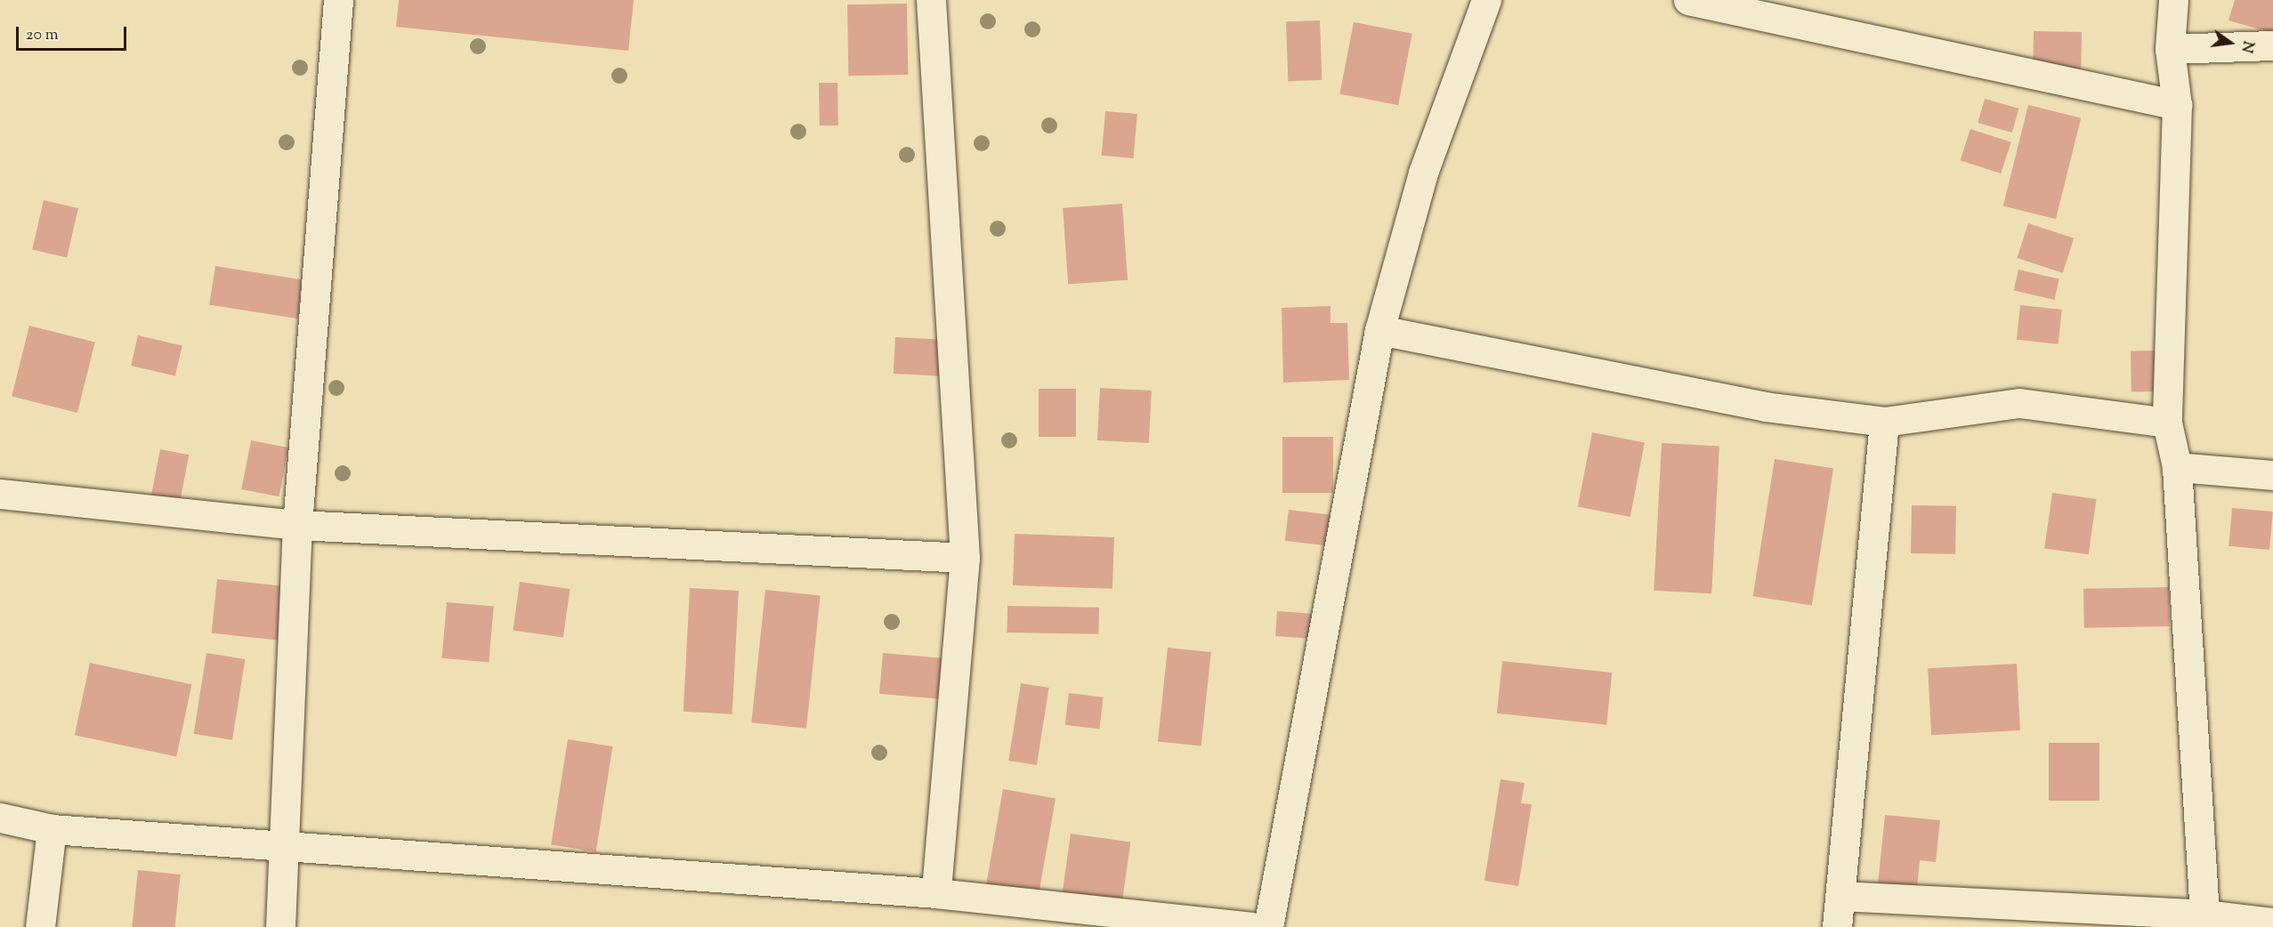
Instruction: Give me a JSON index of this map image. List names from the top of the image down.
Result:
{
  "scale_bar": "20 m",
  "north": "right"
}
